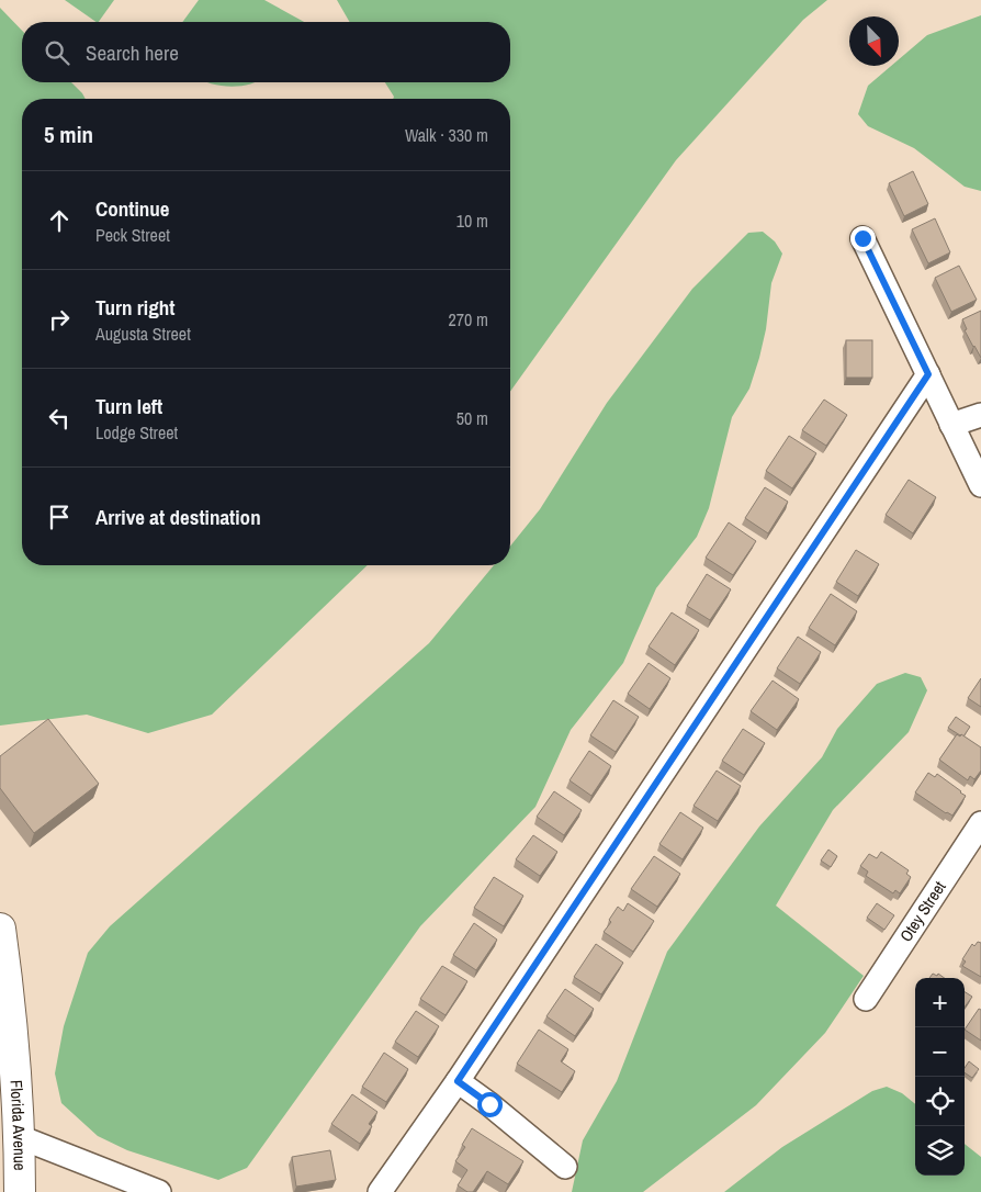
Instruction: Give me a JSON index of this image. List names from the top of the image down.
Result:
{
  "streets": {
    "main road": ["Florida Avenue"],
    "street": ["Otey Street"]
  },
  "north": "bottom right",
  "page": {
    "search": "Search here",
    "heading": ["5 min", "Walk · 330 m"],
    "list": [
      ["Continue", "Peck Street", "10 m"],
      ["Turn right", "Augusta Street", "270 m"],
      ["Turn left", "Lodge Street", "50 m"],
      "Arrive at destination"
    ],
    "map_buttons": ["+", "−"]
  }
}
